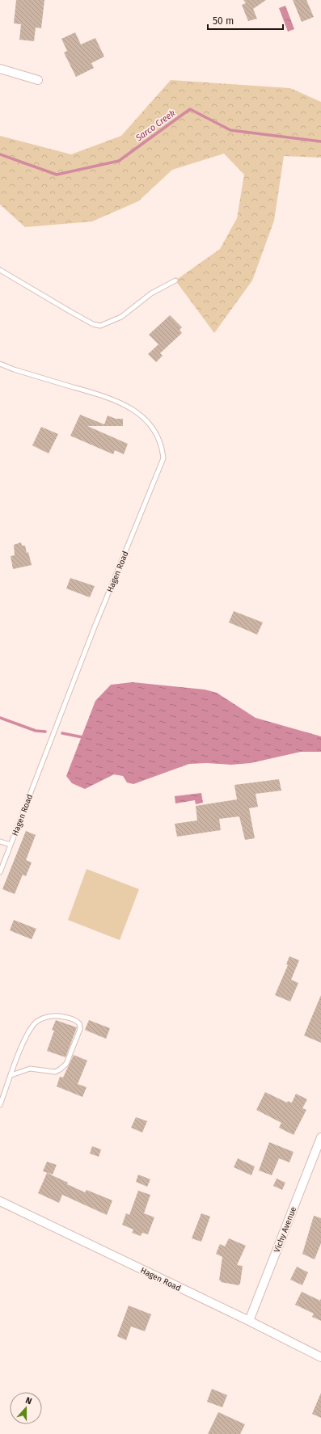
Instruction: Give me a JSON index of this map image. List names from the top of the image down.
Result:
{
  "streets": {
    "street": ["Hagen Road", "Vichy Avenue"]
  },
  "crossings": [
    ["Hagen Road", "Vichy Avenue"]
  ],
  "water": ["Sarco Creek"],
  "scale_bar": "50 m",
  "north": "top"
}
